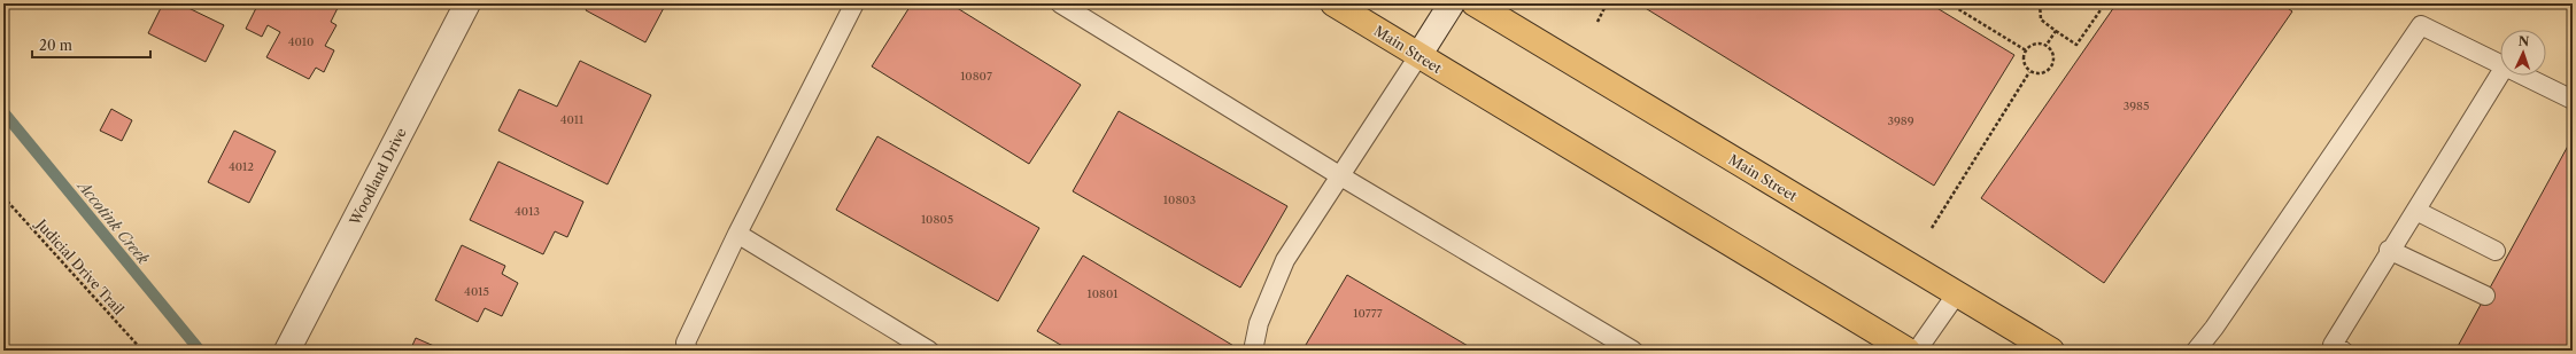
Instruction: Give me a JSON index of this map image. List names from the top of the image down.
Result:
{
  "streets": {
    "main road": ["Main Street"],
    "street": ["Woodland Drive"],
    "path": ["Judicial Drive Trail"]
  },
  "water": ["Accotink Creek"],
  "house_numbers": [
    "4010",
    "10807",
    "3985",
    "4011",
    "3989",
    "4012",
    "10803",
    "4013",
    "10805",
    "4015",
    "10801",
    "10777"
  ],
  "scale_bar": "20 m",
  "north": "top"
}
